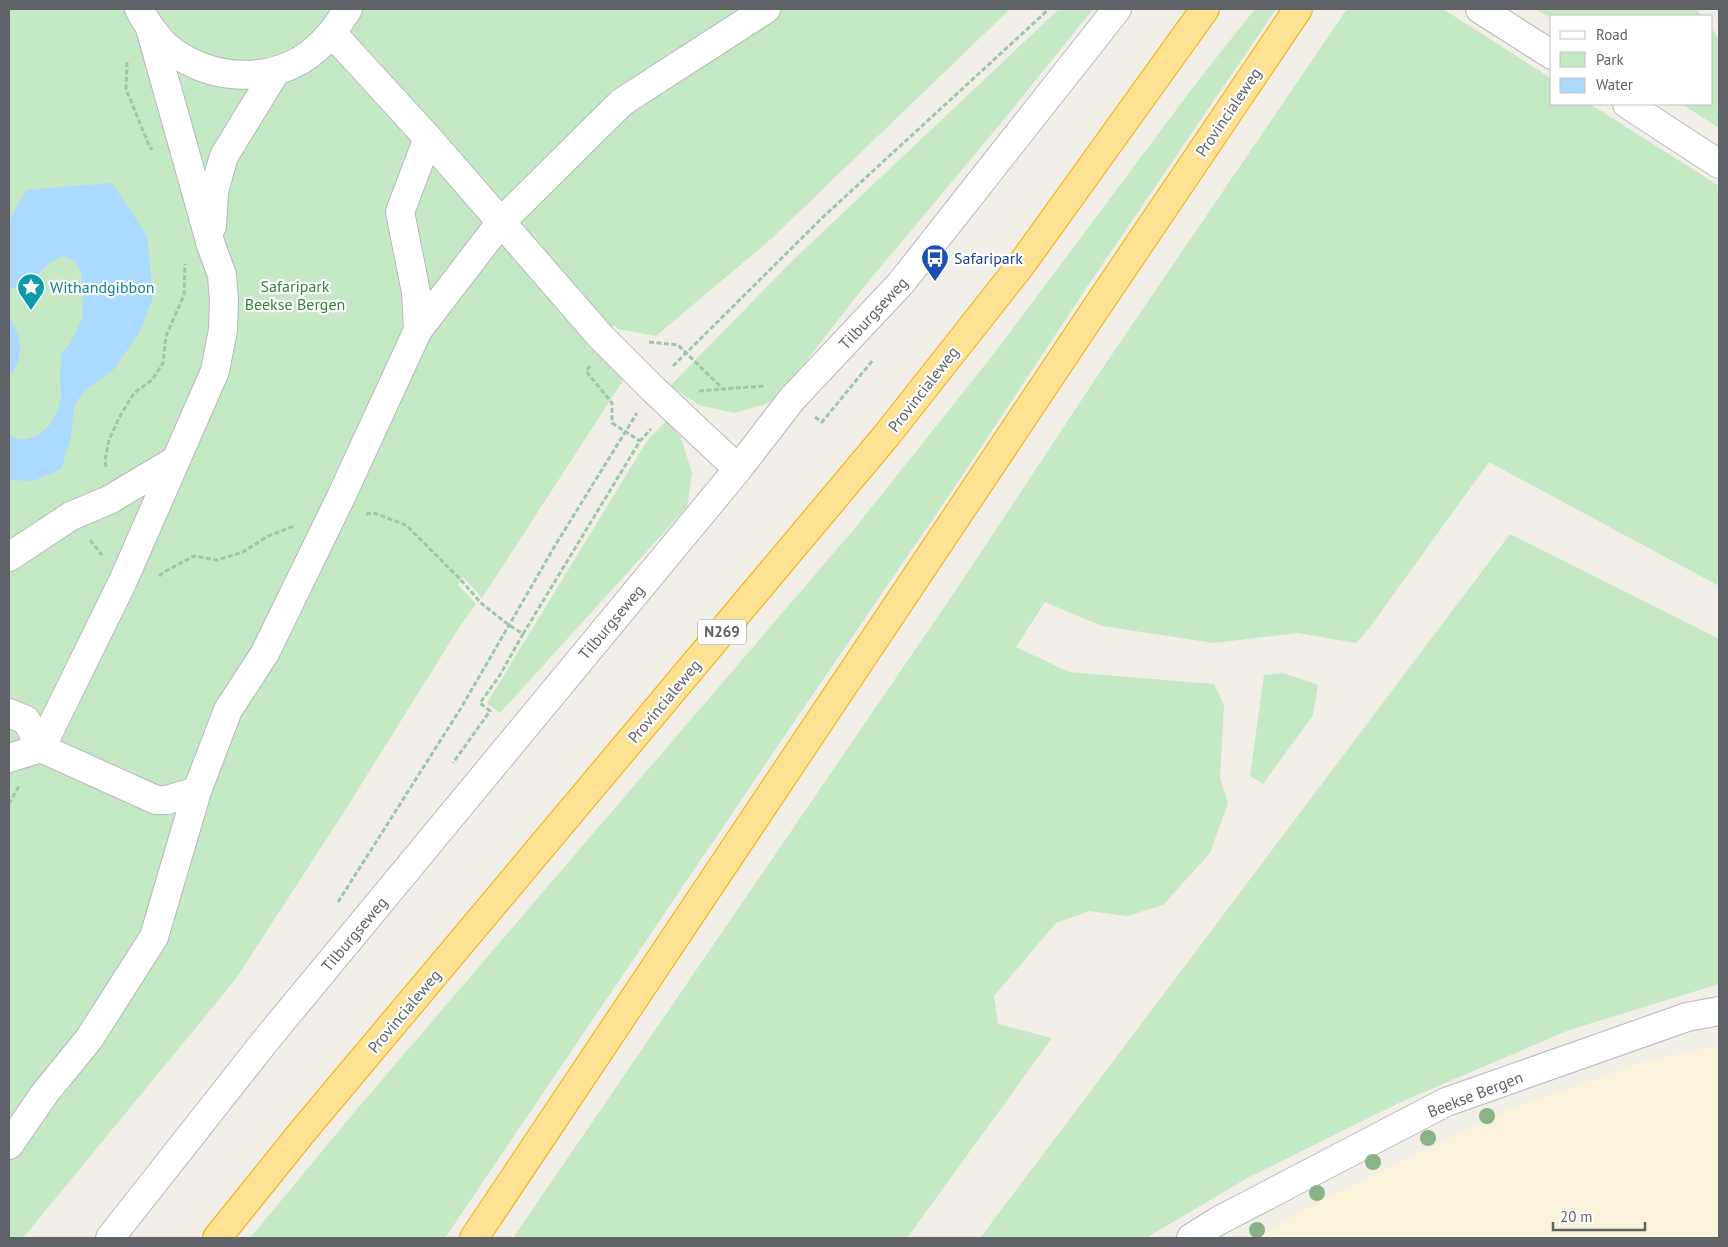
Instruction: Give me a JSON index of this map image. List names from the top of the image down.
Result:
{
  "streets": {
    "highway": ["Provincialeweg", "N269"],
    "street": ["Tilburgseweg", "Beekse Bergen"]
  },
  "parks": ["Safaripark Beekse Bergen"],
  "places": {
    "bus stop": ["Safaripark"],
    "place": ["Withandgibbon"]
  },
  "legend": ["Road", "Park", "Water"],
  "scale_bar": "20 m"
}
